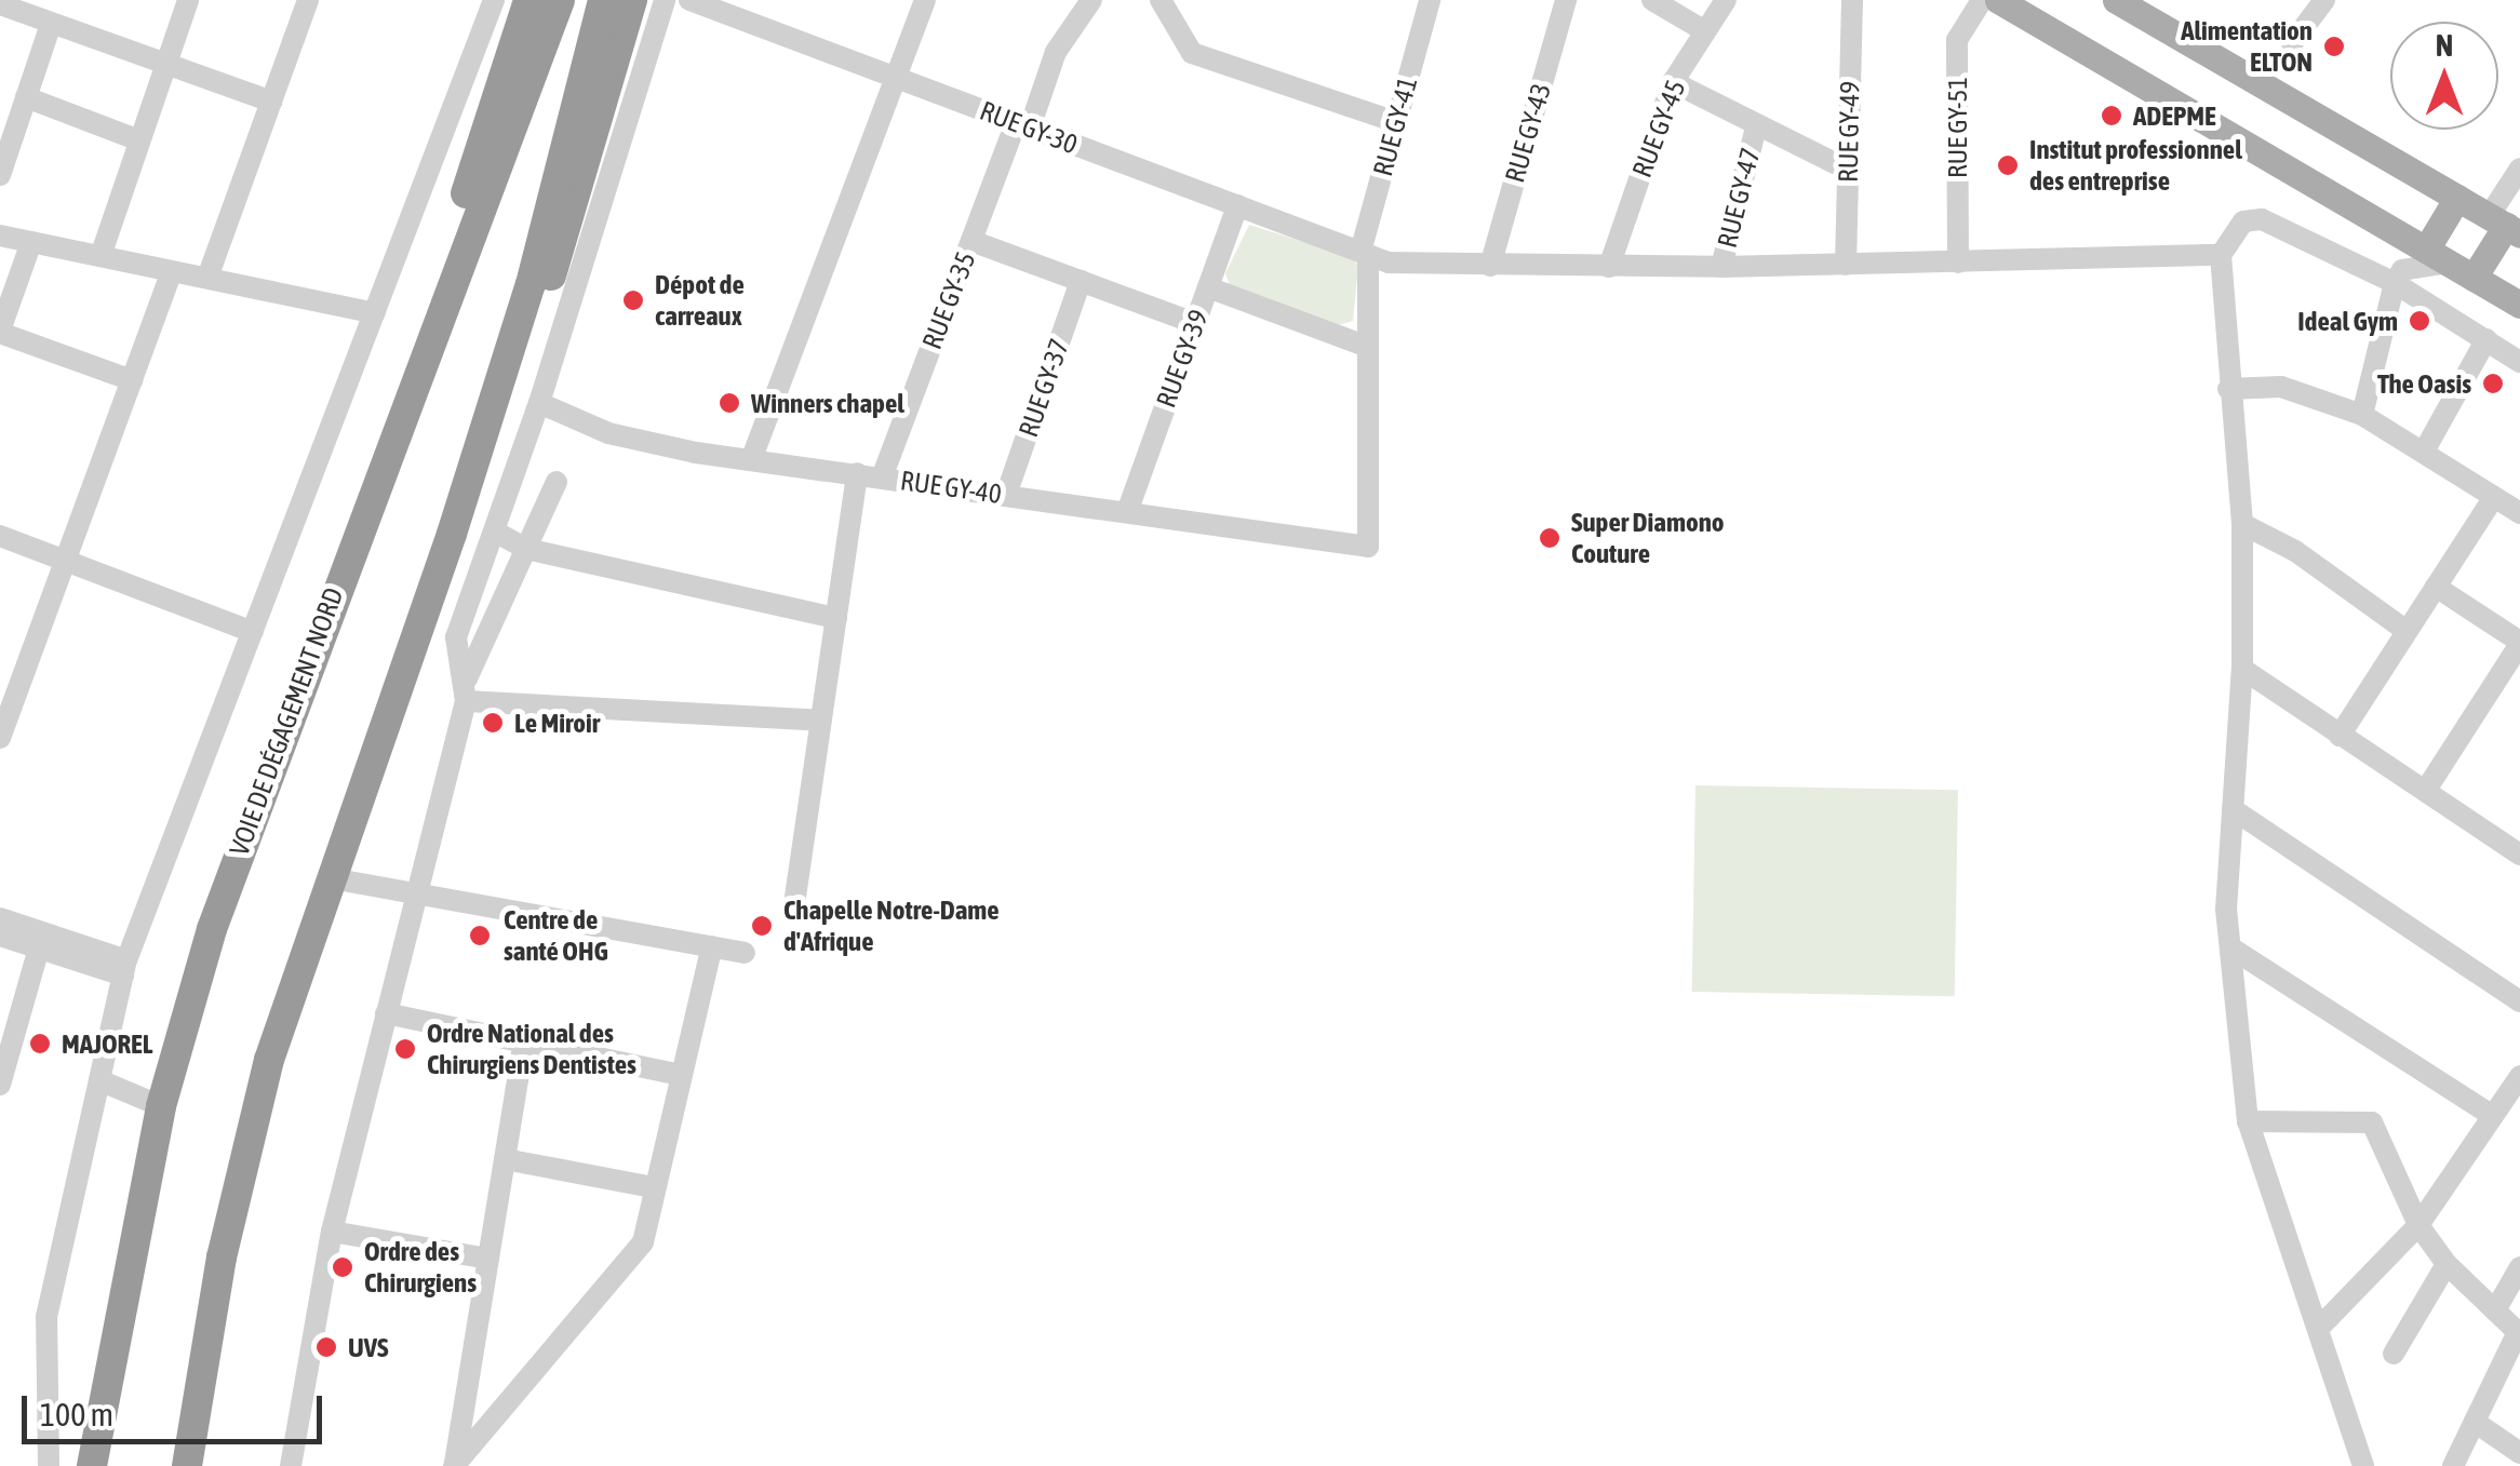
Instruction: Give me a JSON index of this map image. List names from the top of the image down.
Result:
{
  "streets": {
    "highway": ["VOIE DE DÉGAGEMENT NORD"],
    "street": [
      "RUE GY-41",
      "RUE GY-30",
      "RUE GY-51",
      "RUE GY-45",
      "RUE GY-49",
      "RUE GY-43",
      "RUE GY-47",
      "RUE GY-35",
      "RUE GY-39",
      "RUE GY-37",
      "RUE GY-40"
    ]
  },
  "crossings": [
    ["RUE GY-41", "RUE GY-30"],
    ["RUE GY-41", "RUE GY-40"],
    ["RUE GY-30", "RUE GY-51"],
    ["RUE GY-30", "RUE GY-45"],
    ["RUE GY-30", "RUE GY-49"],
    ["RUE GY-30", "RUE GY-43"],
    ["RUE GY-30", "RUE GY-47"],
    ["RUE GY-30", "RUE GY-35"],
    ["RUE GY-30", "RUE GY-39"],
    ["RUE GY-35", "RUE GY-40"],
    ["RUE GY-39", "RUE GY-40"],
    ["RUE GY-37", "RUE GY-40"]
  ],
  "places": [
    "Alimentation ELTON",
    "ADEPME",
    "Institut professionnel des entreprise",
    "Dépot de carreaux",
    "Ideal Gym",
    "The Oasis",
    "Winners chapel",
    "Super Diamono Couture",
    "Le Miroir",
    "Chapelle Notre-Dame d'Afrique",
    "Centre de santé OHG",
    "MAJOREL",
    "Ordre National des Chirurgiens Dentistes",
    "Ordre des Chirurgiens",
    "UVS"
  ],
  "scale_bar": "100 m",
  "north": "top"
}
